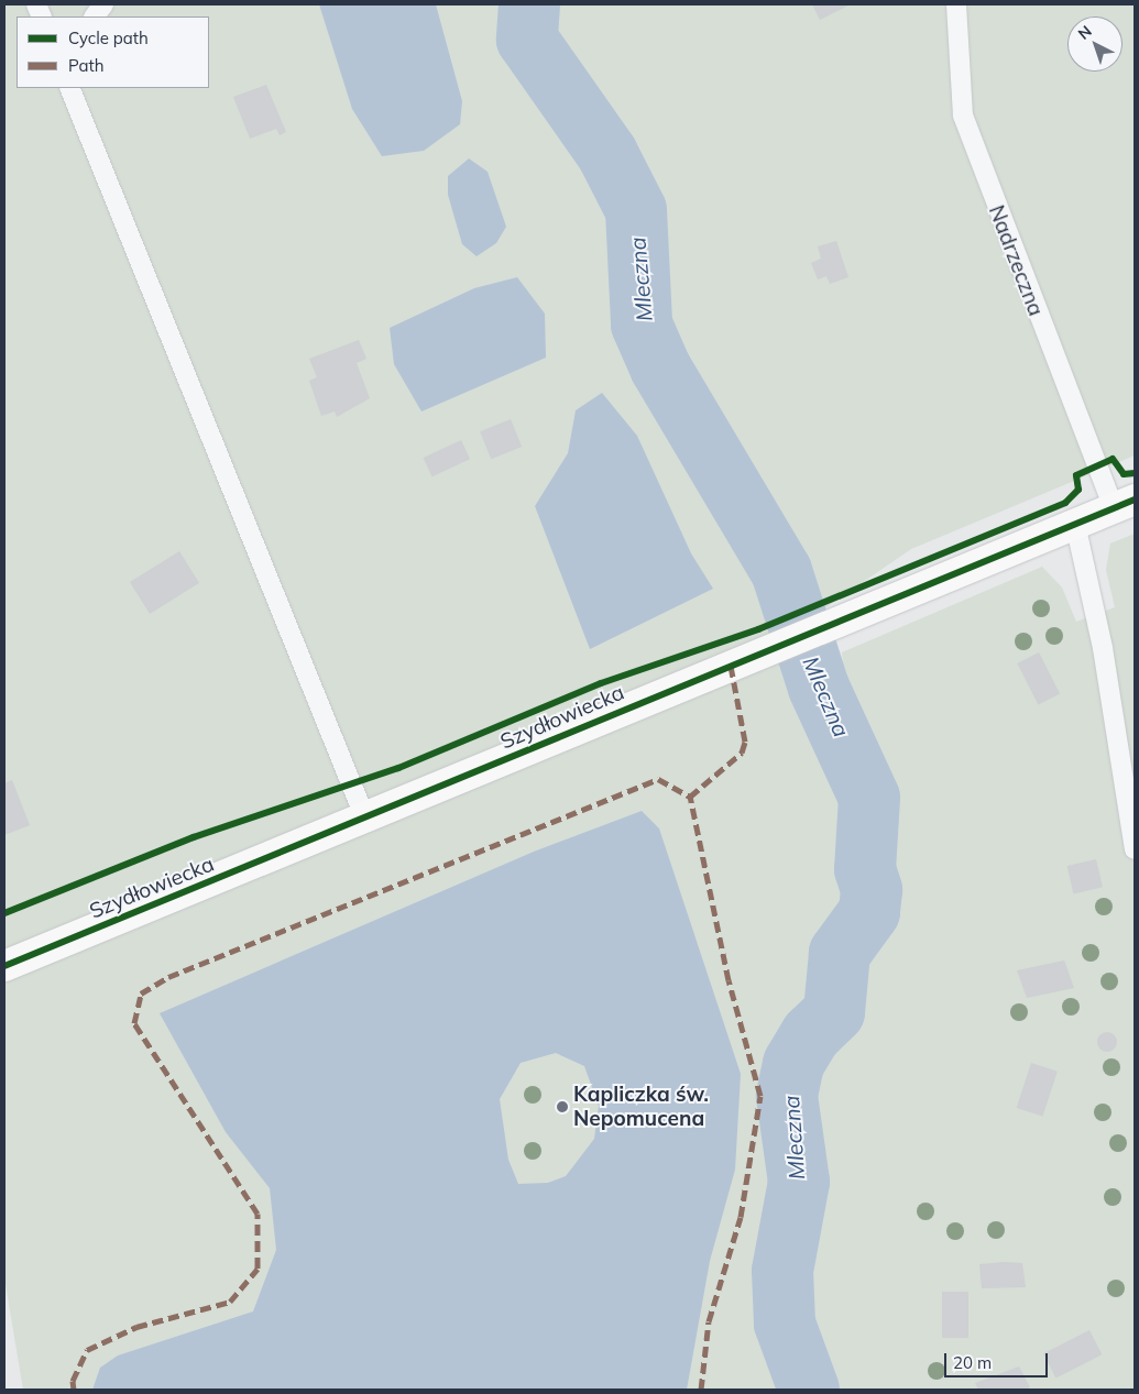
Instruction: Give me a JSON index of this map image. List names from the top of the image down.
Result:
{
  "streets": {
    "street": ["Szydłowiecka"],
    "lane": ["Nadrzeczna"]
  },
  "crossings": [
    ["Nadrzeczna", "Szydłowiecka"]
  ],
  "water": ["Mleczna"],
  "places": ["Kapliczka św. Nepomucena"],
  "legend": ["Cycle path", "Path"],
  "scale_bar": "20 m",
  "north": "top left"
}
